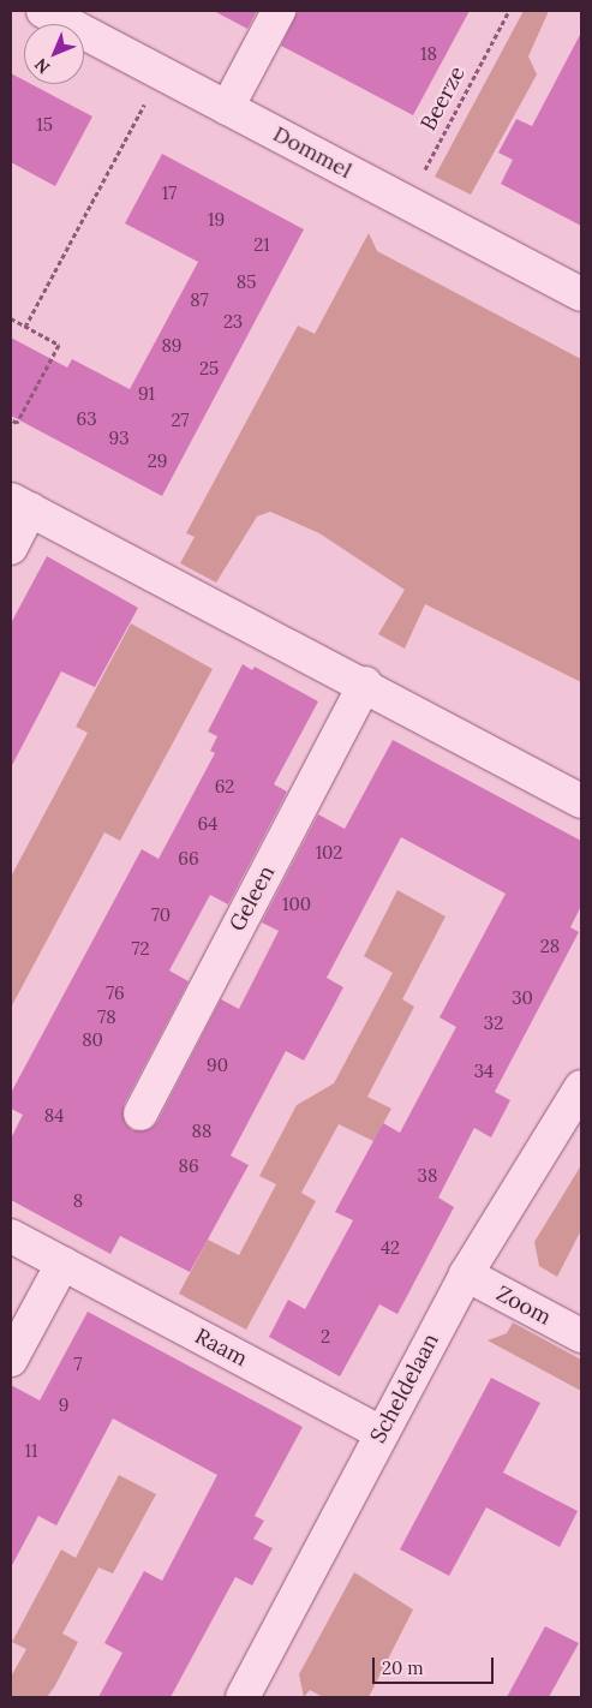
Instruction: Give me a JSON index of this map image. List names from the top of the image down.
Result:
{
  "streets": {
    "street": [
      "Dommel",
      "Geleen",
      "Zoom",
      "Raam",
      "Scheldelaan"
    ],
    "path": ["Beerze"]
  },
  "crossings": [
    ["Beerze", "Dommel"],
    ["Zoom", "Scheldelaan"],
    ["Raam", "Scheldelaan"]
  ],
  "house_numbers": [
    "18",
    "15",
    "17",
    "19",
    "21",
    "85",
    "87",
    "23",
    "89",
    "25",
    "91",
    "63",
    "27",
    "93",
    "29",
    "62",
    "64",
    "102",
    "66",
    "100",
    "70",
    "28",
    "72",
    "76",
    "30",
    "78",
    "32",
    "80",
    "90",
    "34",
    "84",
    "88",
    "86",
    "38",
    "8",
    "42",
    "2",
    "7",
    "9",
    "11"
  ],
  "scale_bar": "20 m",
  "north": "bottom left"
}
